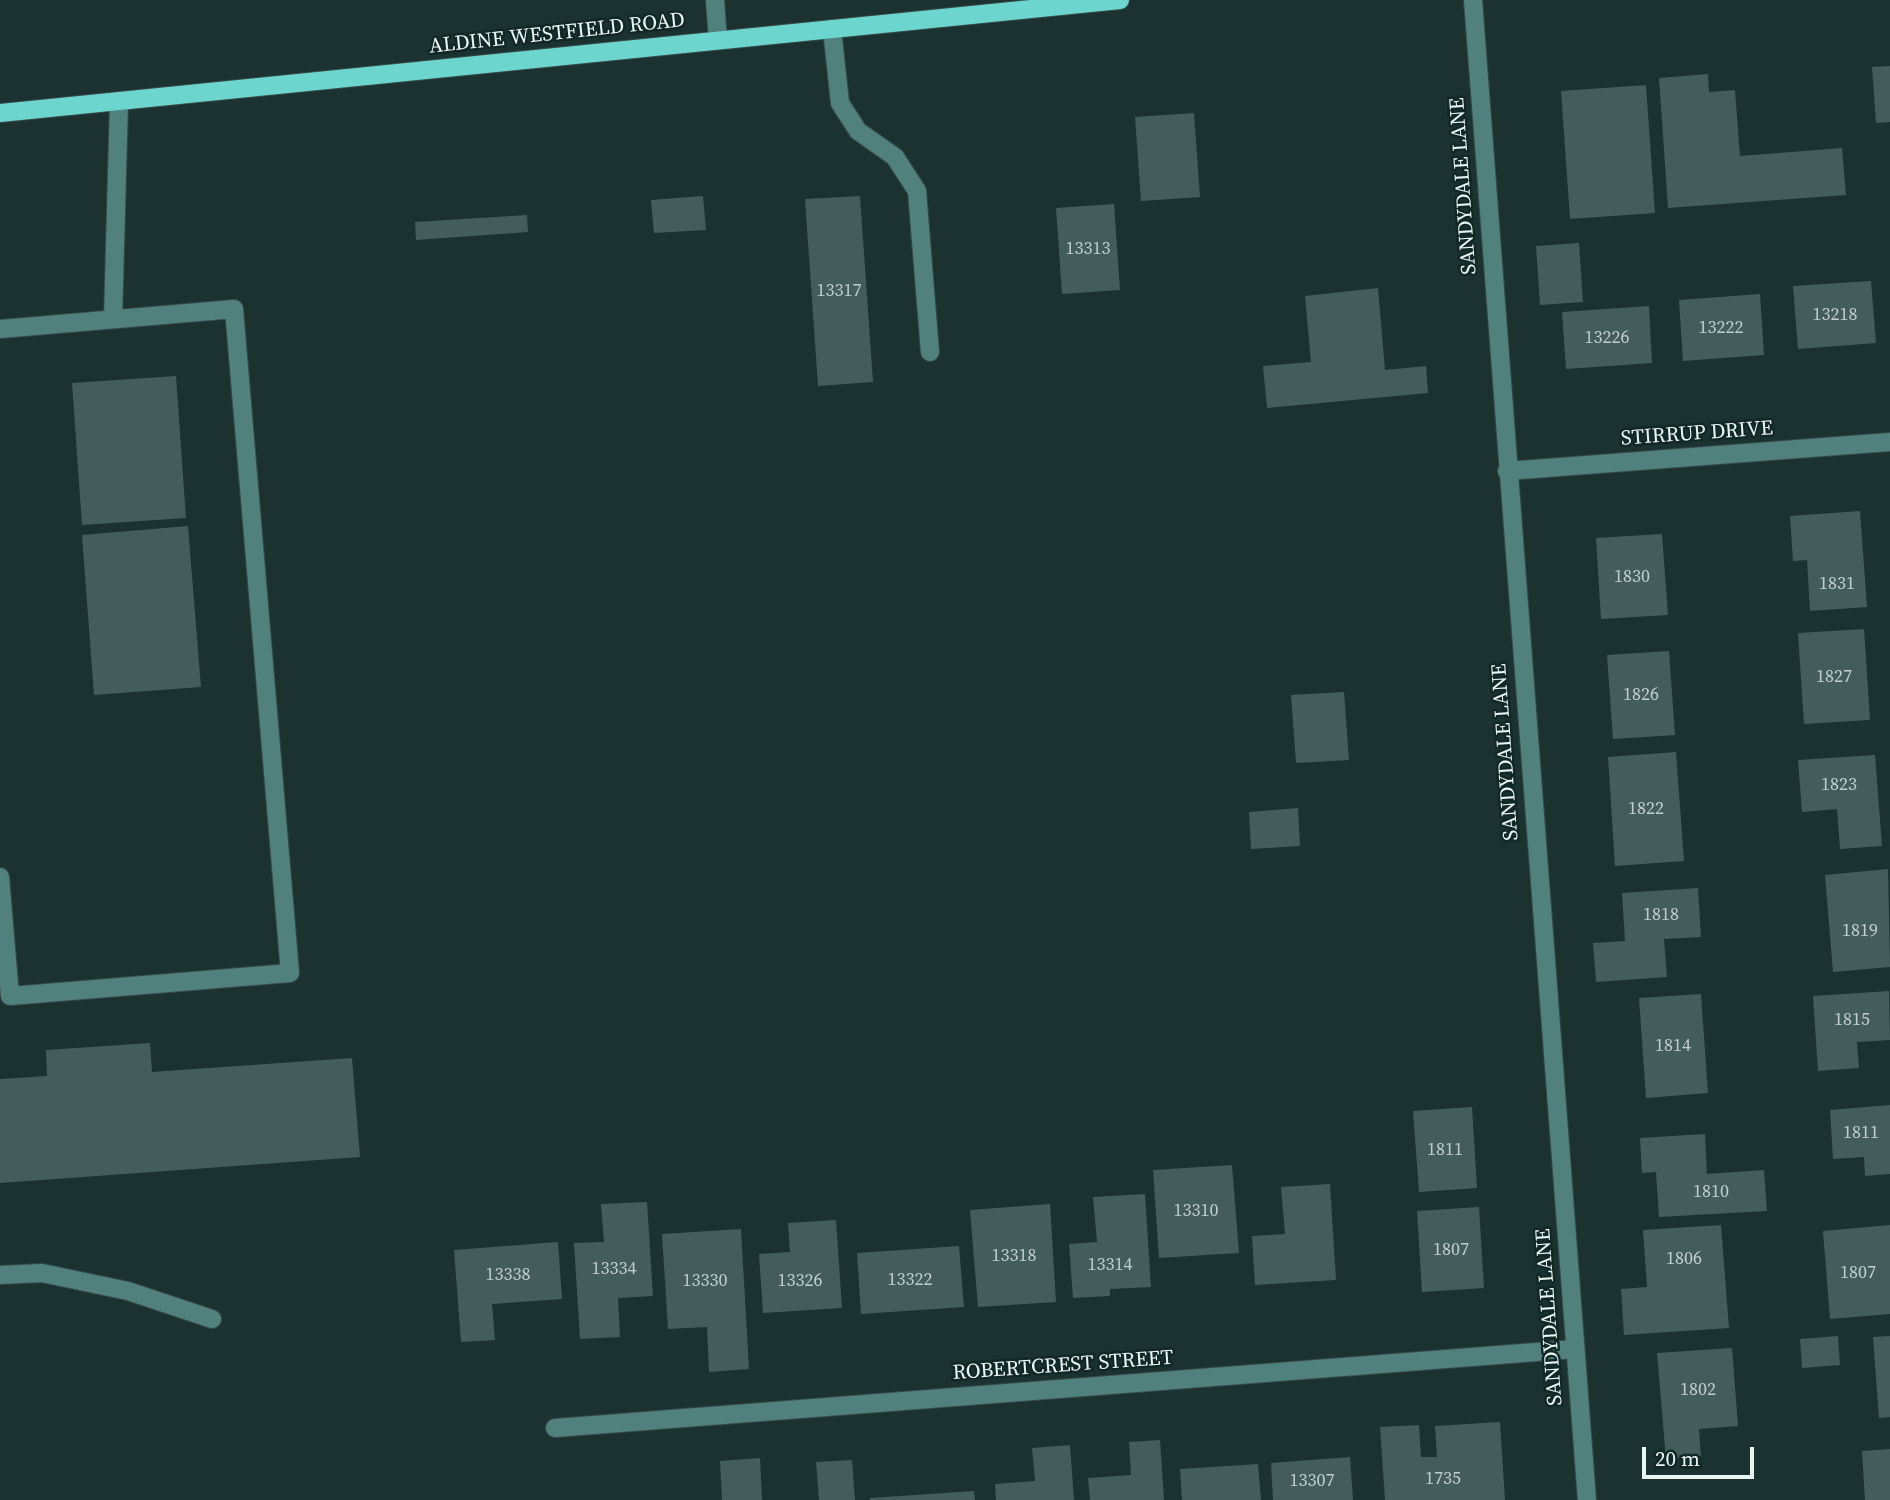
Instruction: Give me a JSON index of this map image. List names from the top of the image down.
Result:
{
  "streets": {
    "main road": ["ALDINE WESTFIELD ROAD"],
    "street": ["SANDYDALE LANE", "STIRRUP DRIVE", "ROBERTCREST STREET"]
  },
  "crossings": [
    ["SANDYDALE LANE", "STIRRUP DRIVE"],
    ["SANDYDALE LANE", "ROBERTCREST STREET"]
  ],
  "house_numbers": [
    "13313",
    "13317",
    "13218",
    "13222",
    "13226",
    "1830",
    "1831",
    "1827",
    "1826",
    "1823",
    "1822",
    "1818",
    "1819",
    "1815",
    "1814",
    "1811",
    "1811",
    "1810",
    "13310",
    "1807",
    "13318",
    "1806",
    "13314",
    "13334",
    "1807",
    "13338",
    "13322",
    "13330",
    "13326",
    "1802",
    "1735",
    "13307"
  ],
  "scale_bar": "20 m"
}
